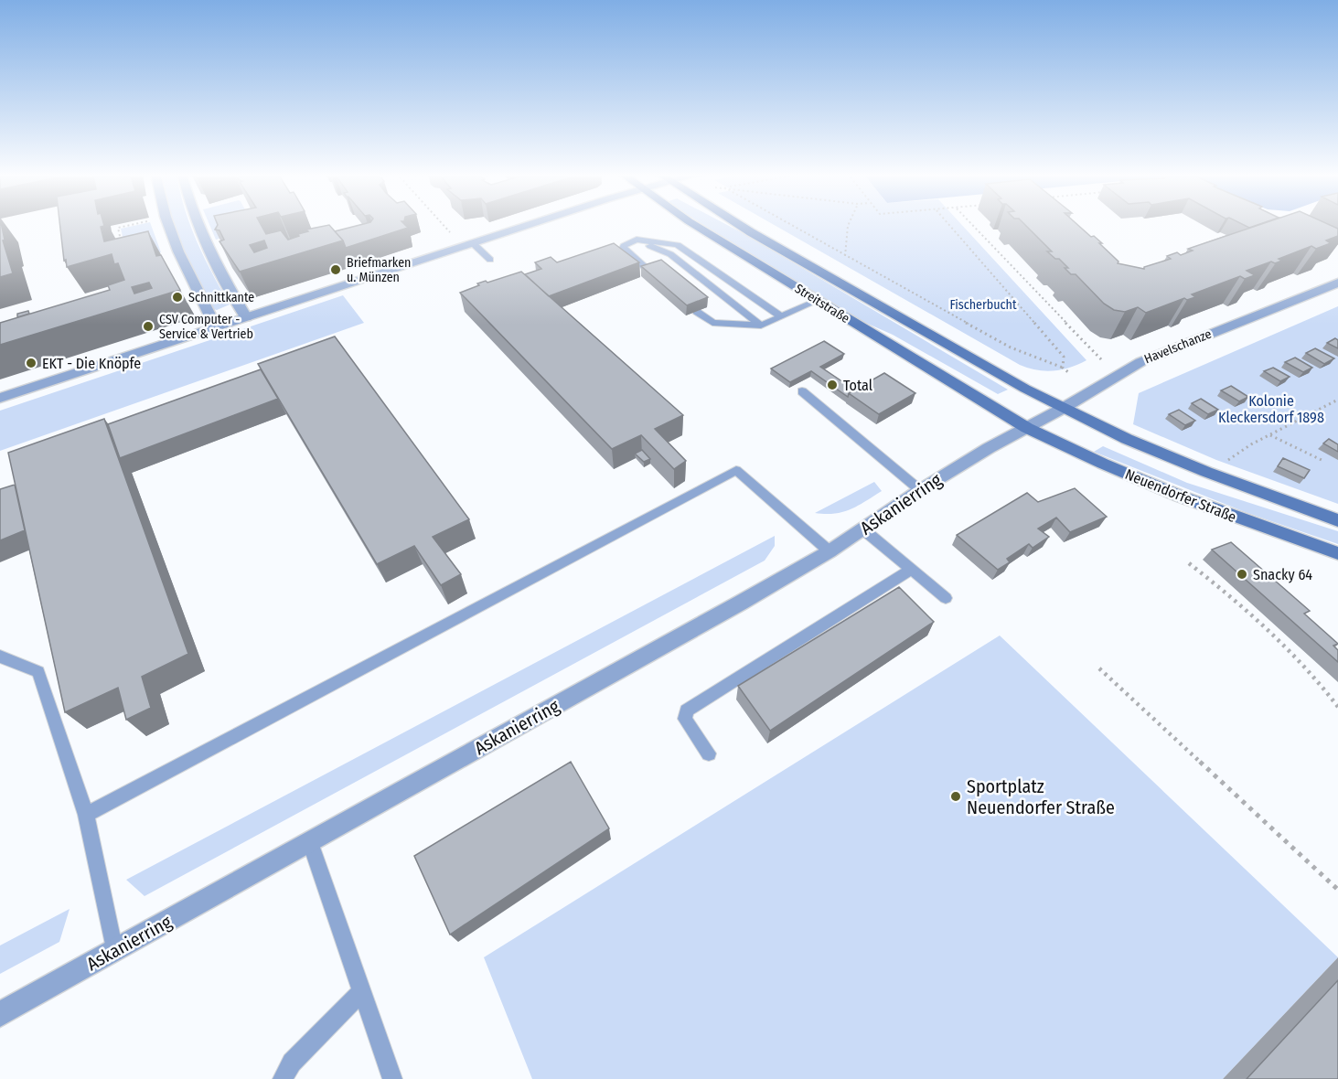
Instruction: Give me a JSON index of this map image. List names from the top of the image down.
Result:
{
  "streets": {
    "main road": ["Streitstraße", "Neuendorfer Straße"],
    "street": ["Havelschanze", "Askanierring"]
  },
  "crossings": [
    ["Streitstraße", "Havelschanze"],
    ["Streitstraße", "Neuendorfer Straße"],
    ["Streitstraße", "Askanierring"],
    ["Havelschanze", "Neuendorfer Straße"],
    ["Havelschanze", "Askanierring"],
    ["Neuendorfer Straße", "Askanierring"]
  ],
  "parks": ["Fischerbucht", "Kolonie Kleckersdorf 1898"],
  "places": [
    "Briefmarken u. Münzen",
    "Schnittkante",
    "CSV Computer - Service & Vertrieb",
    "EKT - Die Knöpfe",
    "Total",
    "Snacky 64",
    "Sportplatz Neuendorfer Straße"
  ]
}
